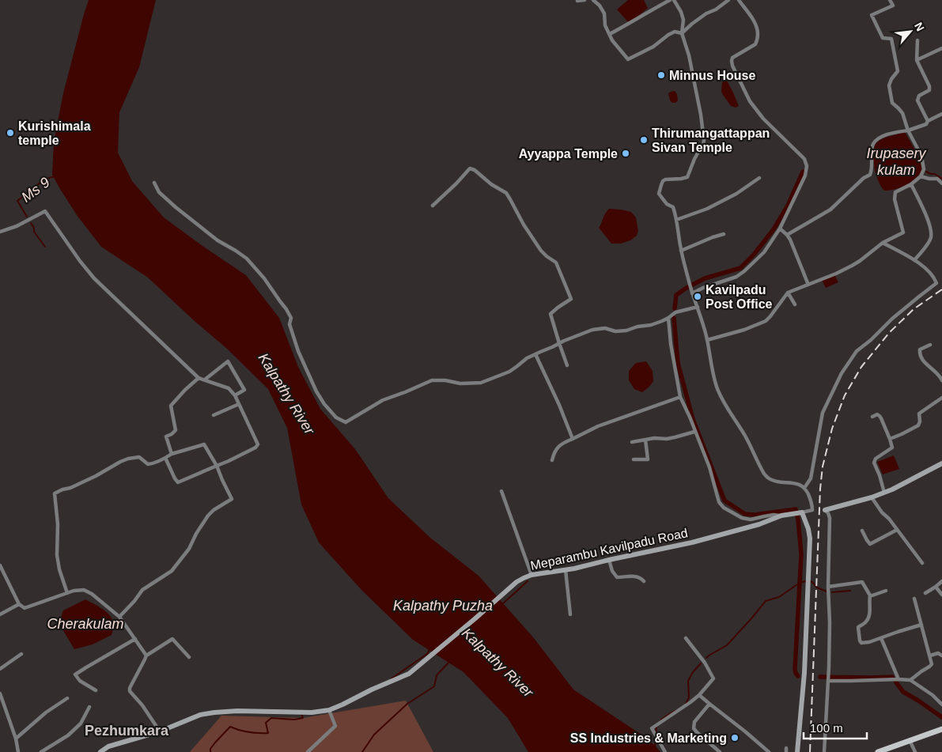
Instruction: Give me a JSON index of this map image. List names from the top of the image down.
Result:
{
  "streets": {
    "main road": ["Meparambu Kavilpadu Road"]
  },
  "districts": ["Pezhumkara"],
  "water": [
    "Irupasery kulam",
    "Ms 9",
    "Kalpathy River",
    "Kalpathy Puzha",
    "Cherakulam"
  ],
  "places": [
    "Minnus House",
    "Kurishimala temple",
    "Thirumangattappan Sivan Temple",
    "Ayyappa Temple",
    "Kavilpadu Post Office",
    "SS Industries & Marketing"
  ],
  "scale_bar": "100 m",
  "north": "top right"
}
